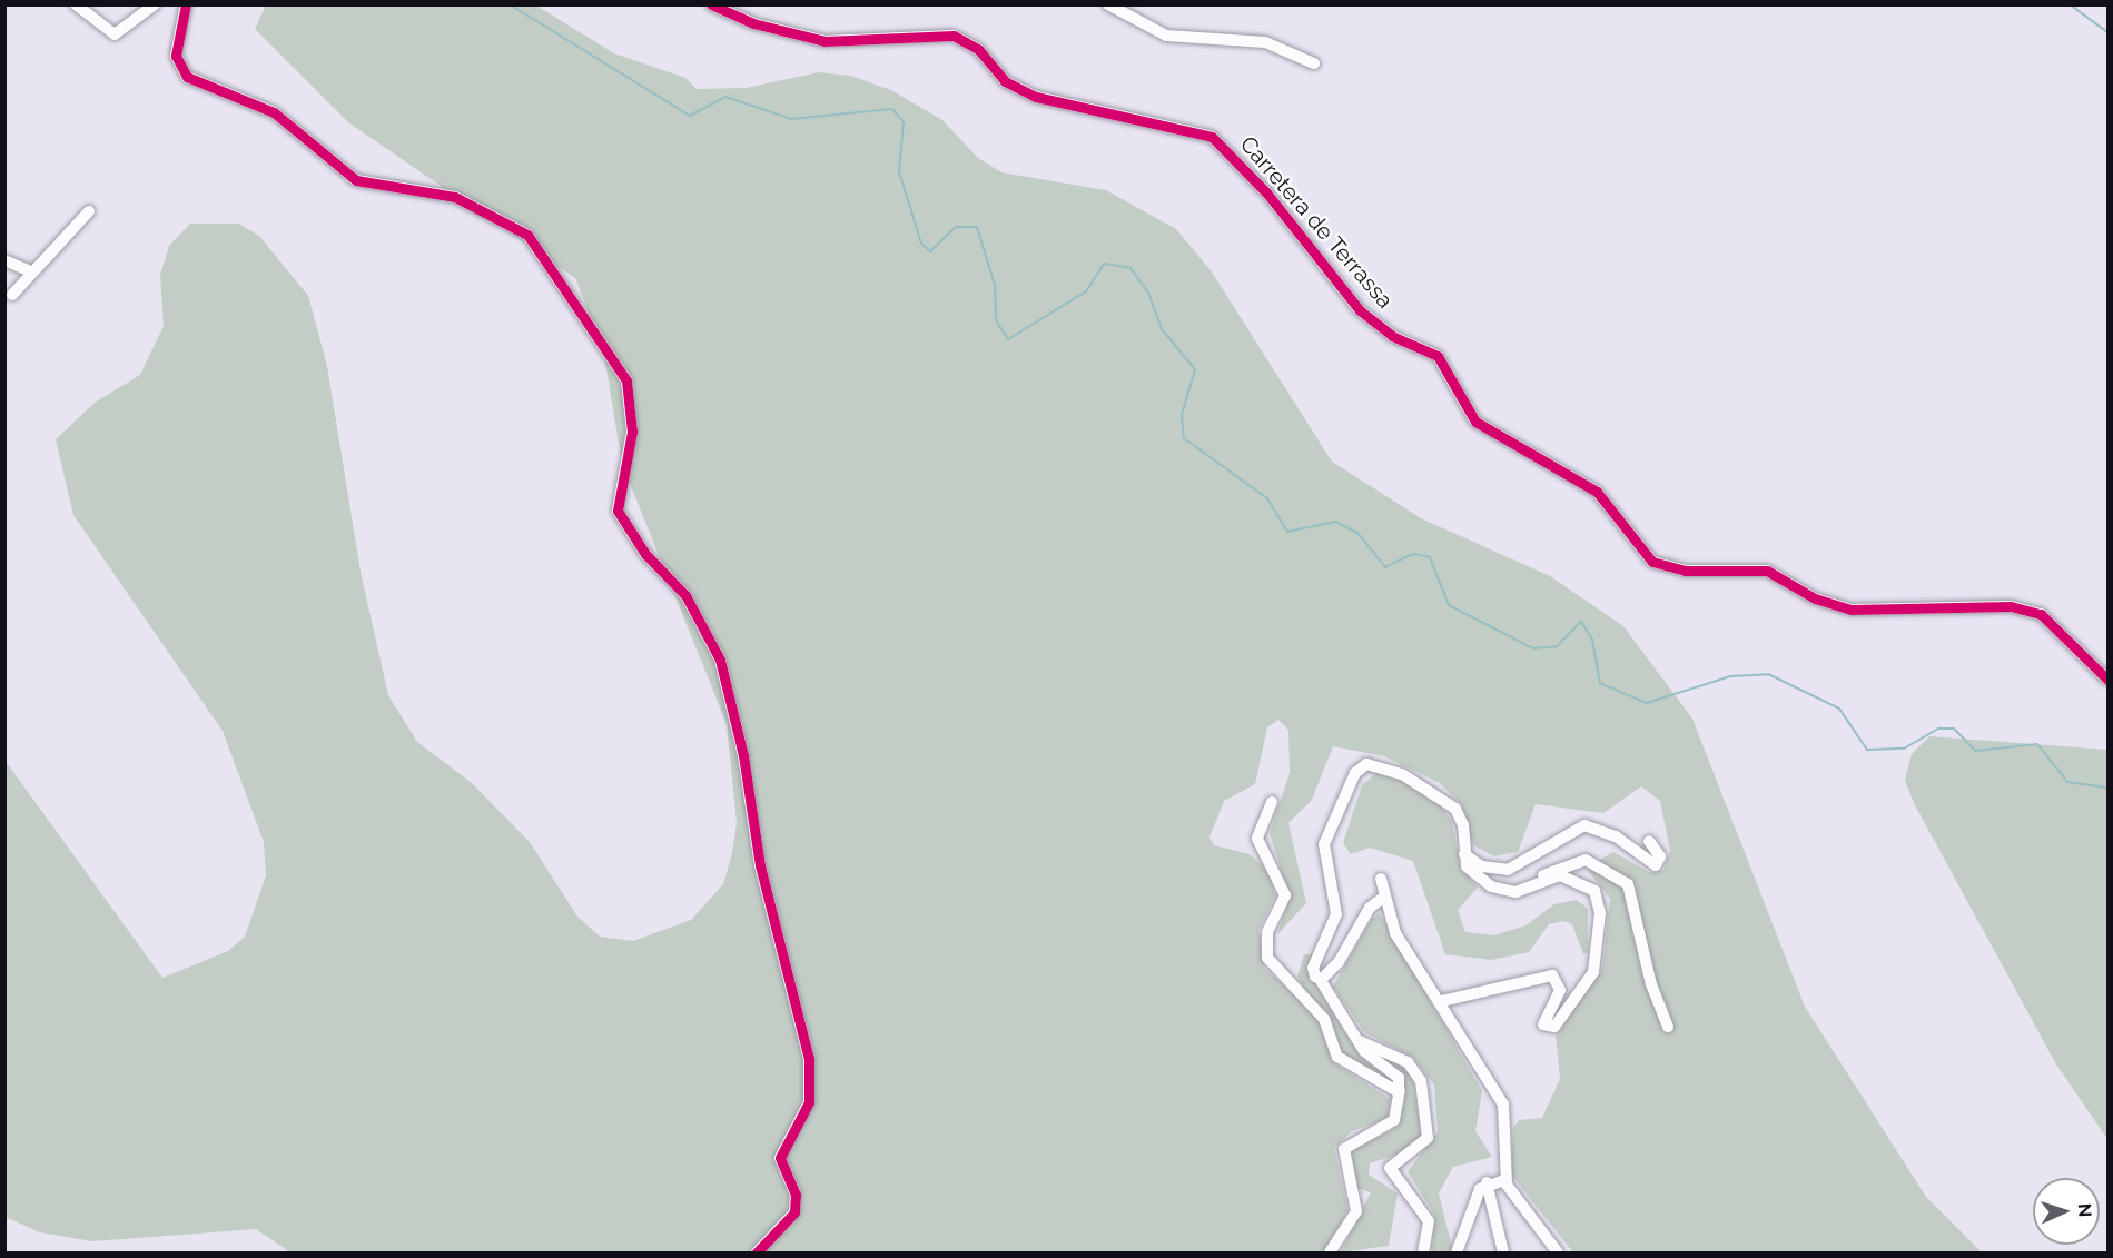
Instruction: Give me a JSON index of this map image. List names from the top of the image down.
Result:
{
  "streets": {
    "street": ["Carretera de Terrassa"]
  },
  "north": "right"
}
